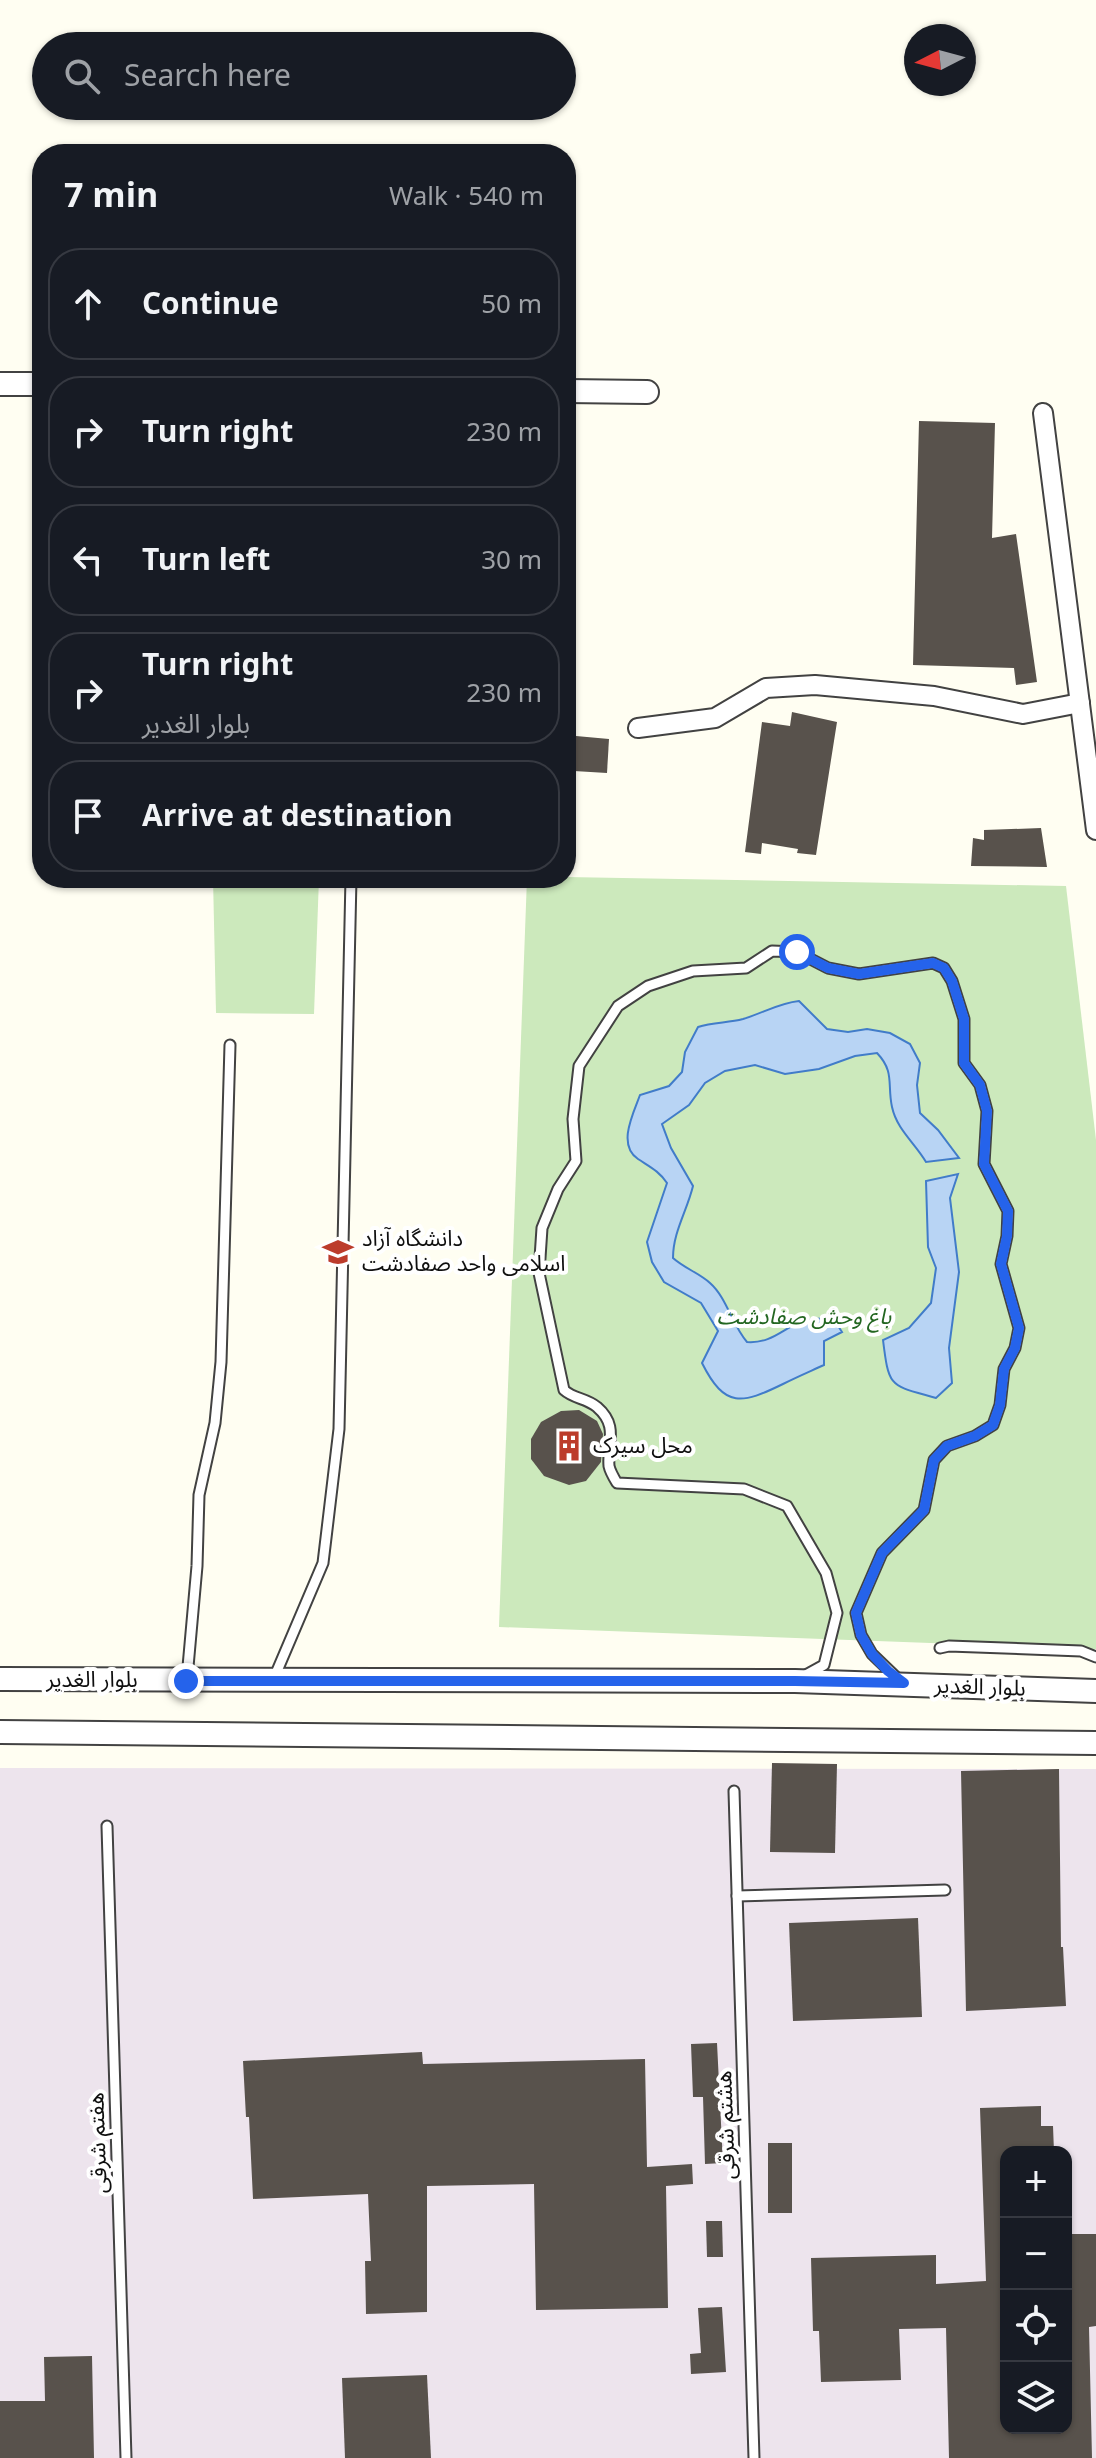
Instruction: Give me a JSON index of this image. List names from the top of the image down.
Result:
{
  "streets": {
    "street": ["بلوار الغدیر"],
    "lane": ["هشتم شرقی", "هفتم شرقی"]
  },
  "parks": ["باغ وحش صفادشت"],
  "places": {
    "school or university": ["دانشگاه آزاد اسلامی واحد صفادشت"],
    "building": ["محل سیرک"]
  },
  "north": "left",
  "page": {
    "search": "Search here",
    "heading": ["7 min", "Walk · 540 m"],
    "list": [
      ["Continue", "50 m"],
      ["Turn right", "230 m"],
      ["Turn left", "30 m"],
      ["Turn right", "بلوار الغدیر", "230 m"],
      "Arrive at destination"
    ],
    "map_buttons": ["+", "−"]
  }
}
